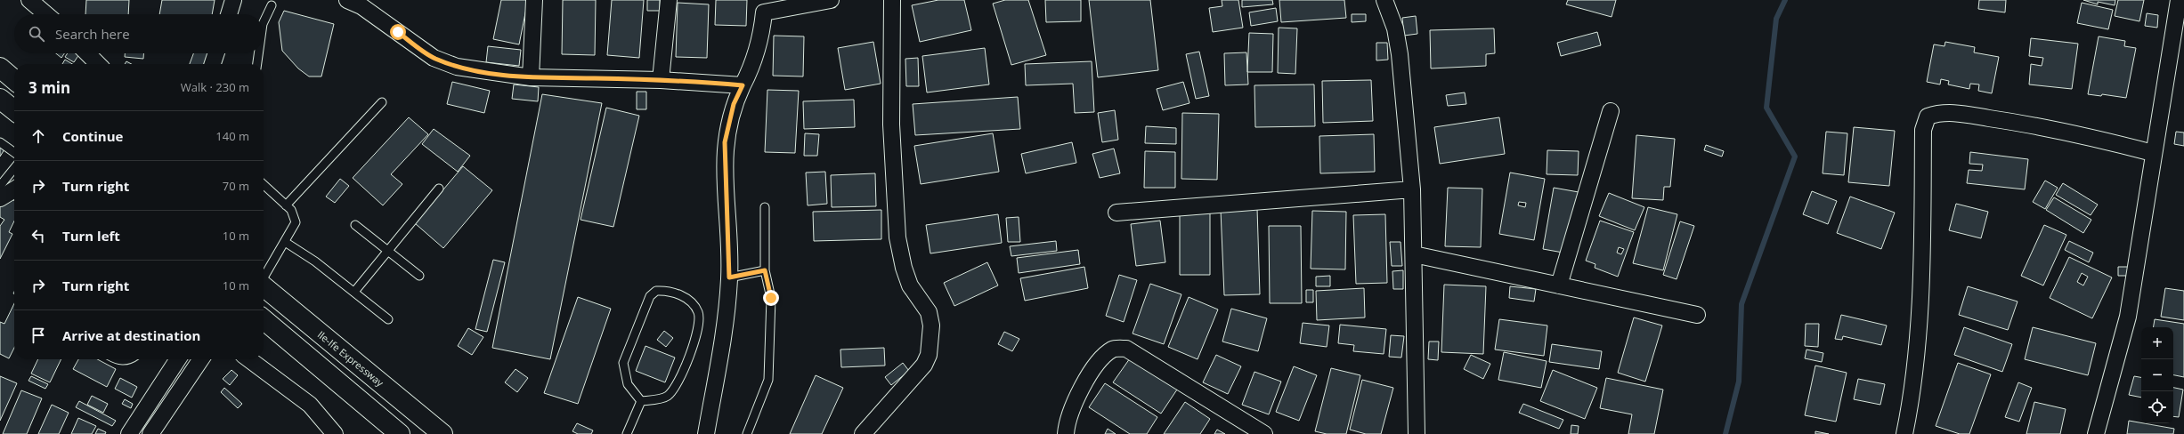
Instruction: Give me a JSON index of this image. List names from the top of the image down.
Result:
{
  "streets": {
    "highway": ["Ile-Ife Expressway"]
  },
  "page": {
    "search": "Search here",
    "heading": ["3 min", "Walk · 230 m"],
    "list": [
      ["Continue", "140 m"],
      ["Turn right", "70 m"],
      ["Turn left", "10 m"],
      ["Turn right", "10 m"],
      "Arrive at destination"
    ],
    "map_buttons": ["+", "−"]
  }
}
